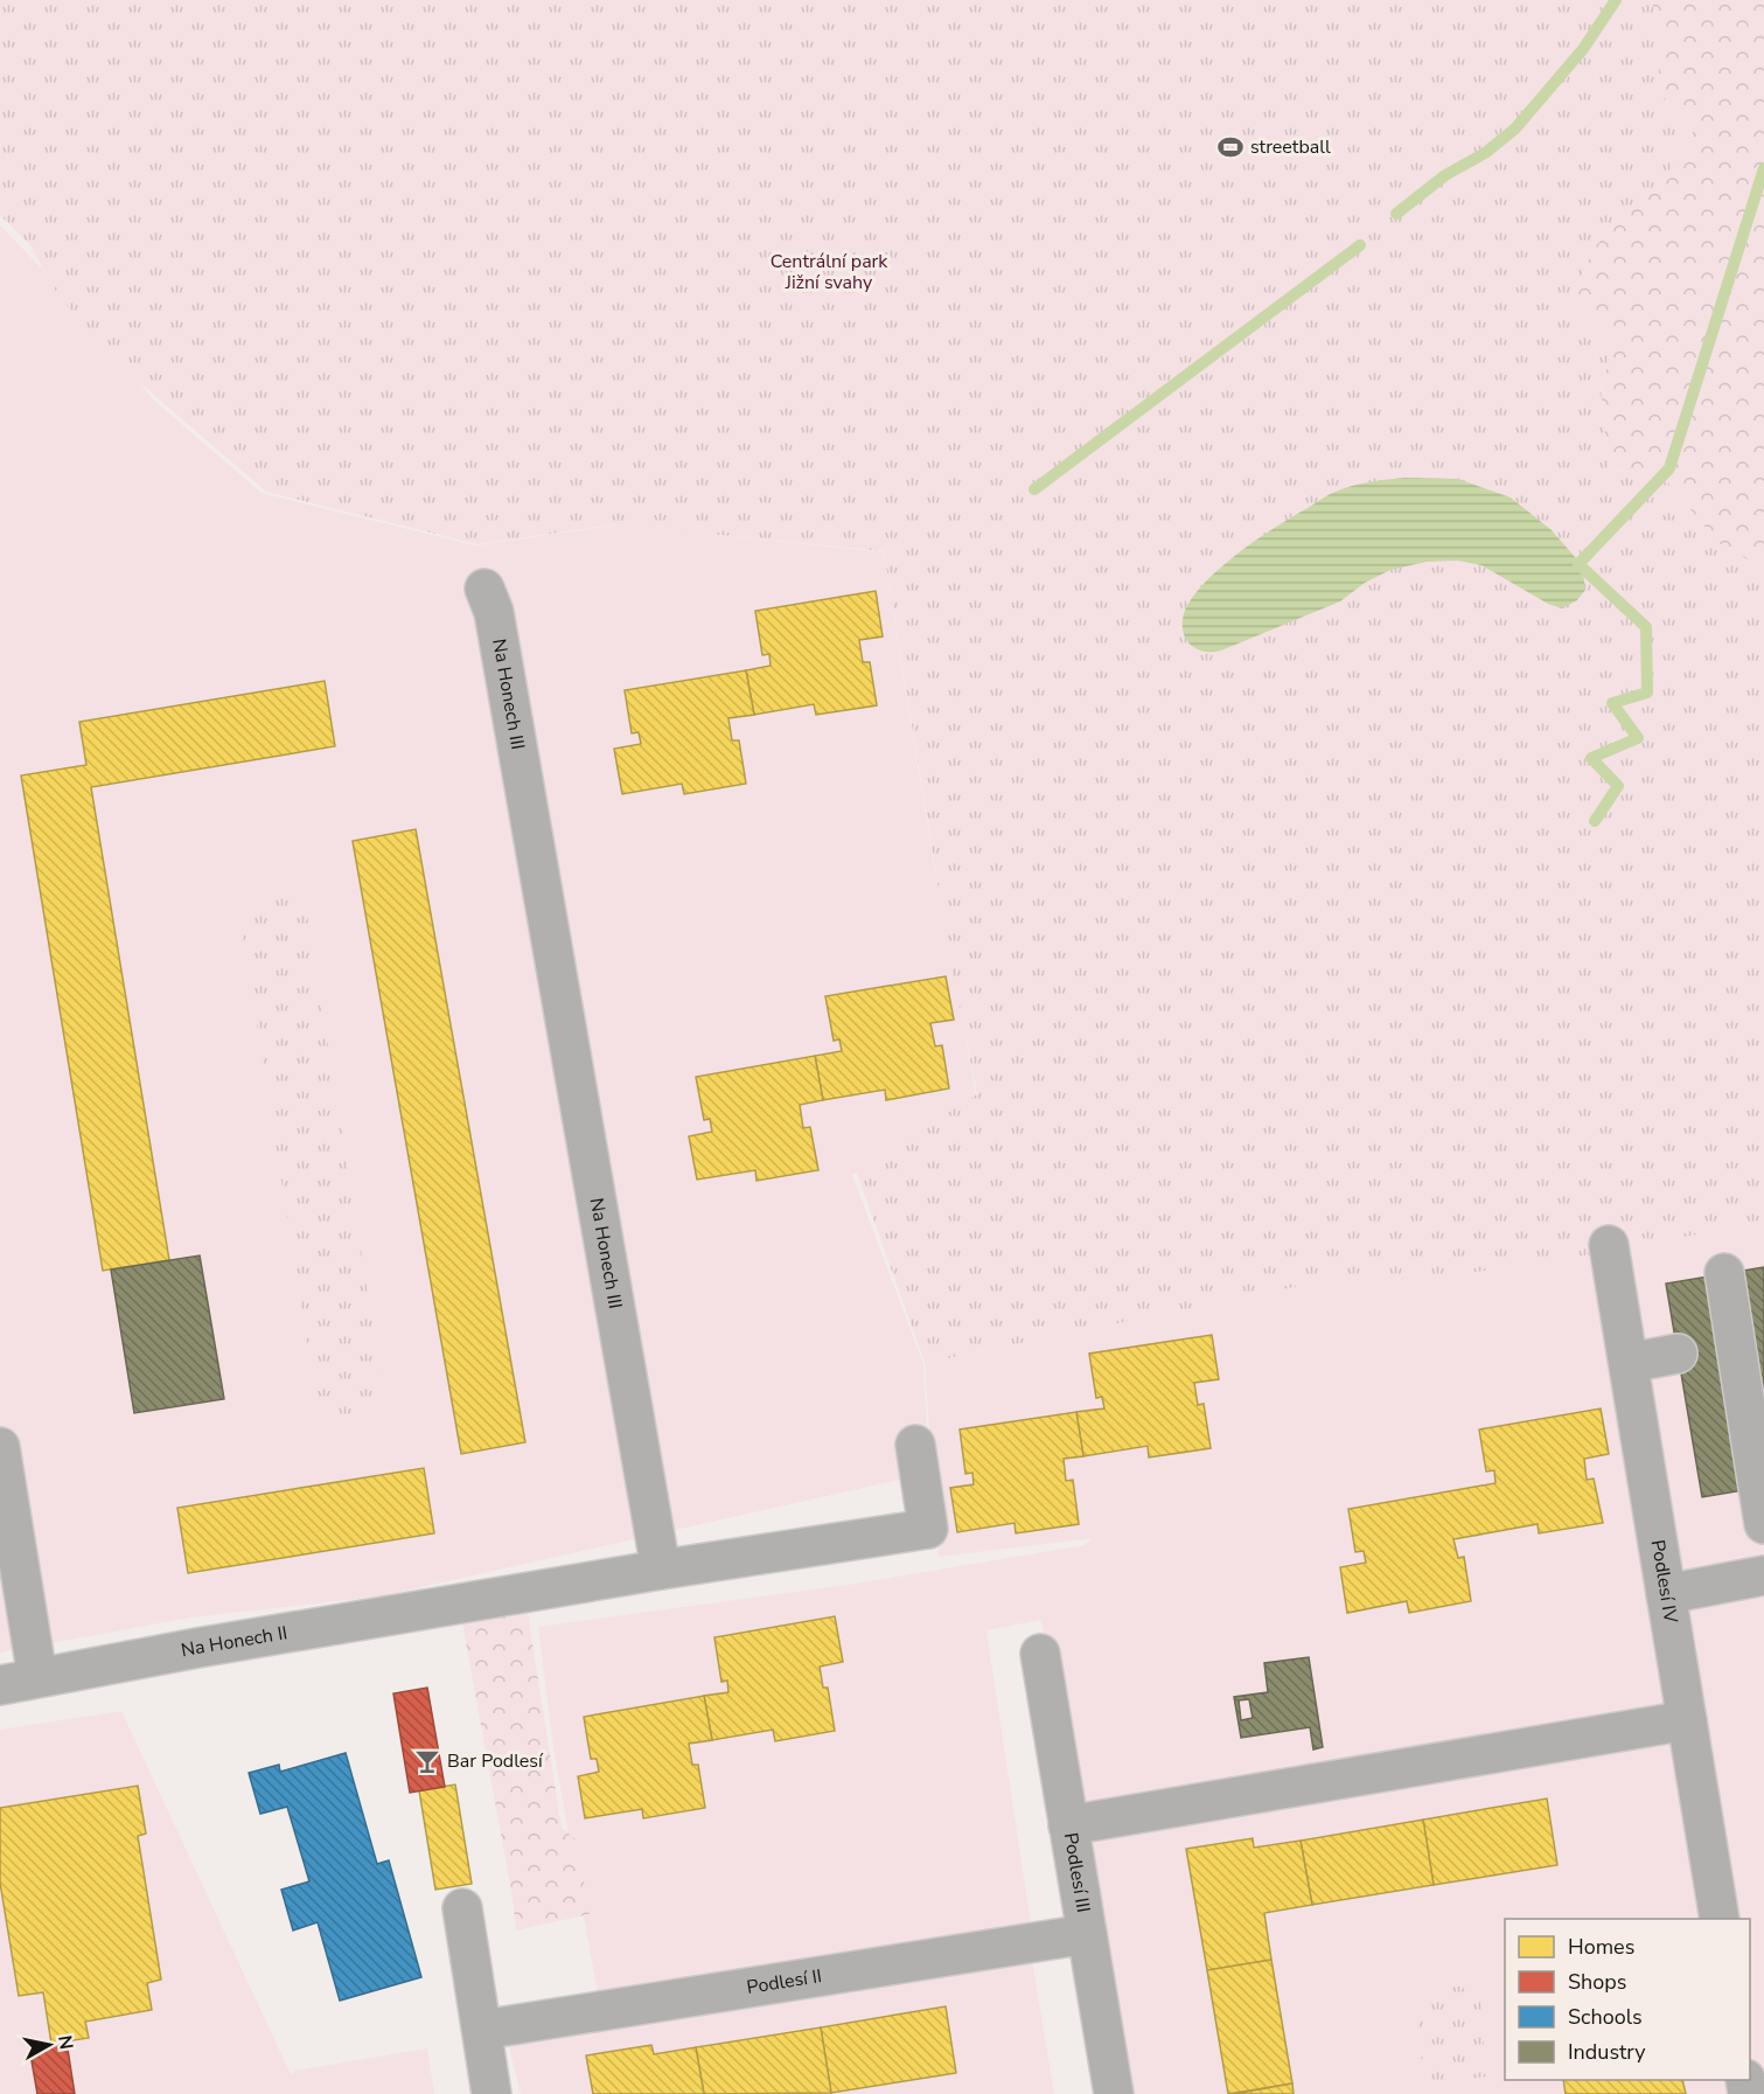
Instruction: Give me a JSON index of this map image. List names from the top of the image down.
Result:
{
  "streets": {
    "street": [
      "Na Honech III",
      "Podlesí IV",
      "Na Honech II",
      "Podlesí III",
      "Podlesí II"
    ]
  },
  "crossings": [
    ["Na Honech III", "Na Honech II"],
    ["Podlesí III", "Podlesí II"]
  ],
  "parks": ["Centrální park Jižní svahy"],
  "places": {
    "sports": ["streetball"],
    "bar": ["Bar Podlesí"]
  },
  "legend": [
    "Homes",
    "Shops",
    "Schools",
    "Industry"
  ],
  "north": "right"
}
